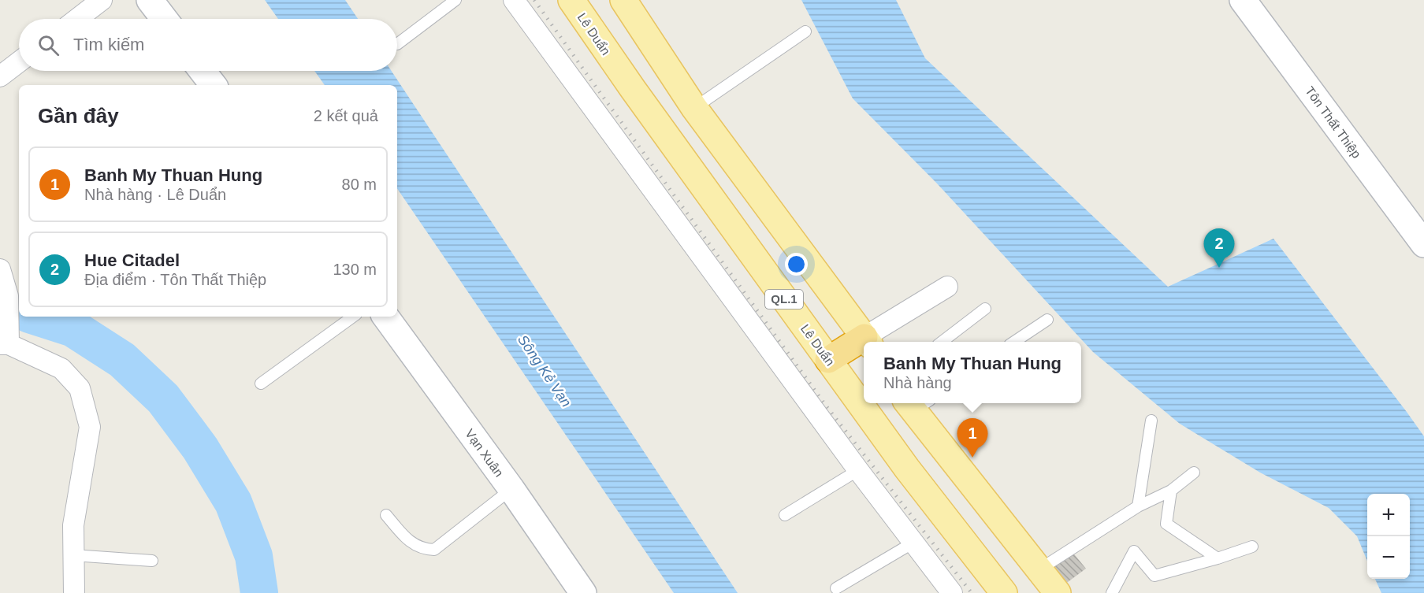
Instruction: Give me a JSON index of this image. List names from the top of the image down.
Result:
{
  "streets": {
    "main road": ["Lê Duẩn", "QL.1"],
    "street": ["Tôn Thất Thiệp", "Vạn Xuân"]
  },
  "water": ["Sông Kẻ Vạn"],
  "page": {
    "search": "Tìm kiếm",
    "heading": ["Gần đây", "2 kết quả"],
    "list": [
      {
        "mark": "1",
        "name": "Banh My Thuan Hung",
        "note": "Nhà hàng · Lê Duẩn",
        "value": "80 m"
      },
      {
        "mark": "2",
        "name": "Hue Citadel",
        "note": "Địa điểm · Tôn Thất Thiệp",
        "value": "130 m"
      }
    ],
    "pins": ["2", "1"],
    "popup": ["Banh My Thuan Hung", "Nhà hàng"],
    "map_buttons": ["+", "−"]
  }
}
